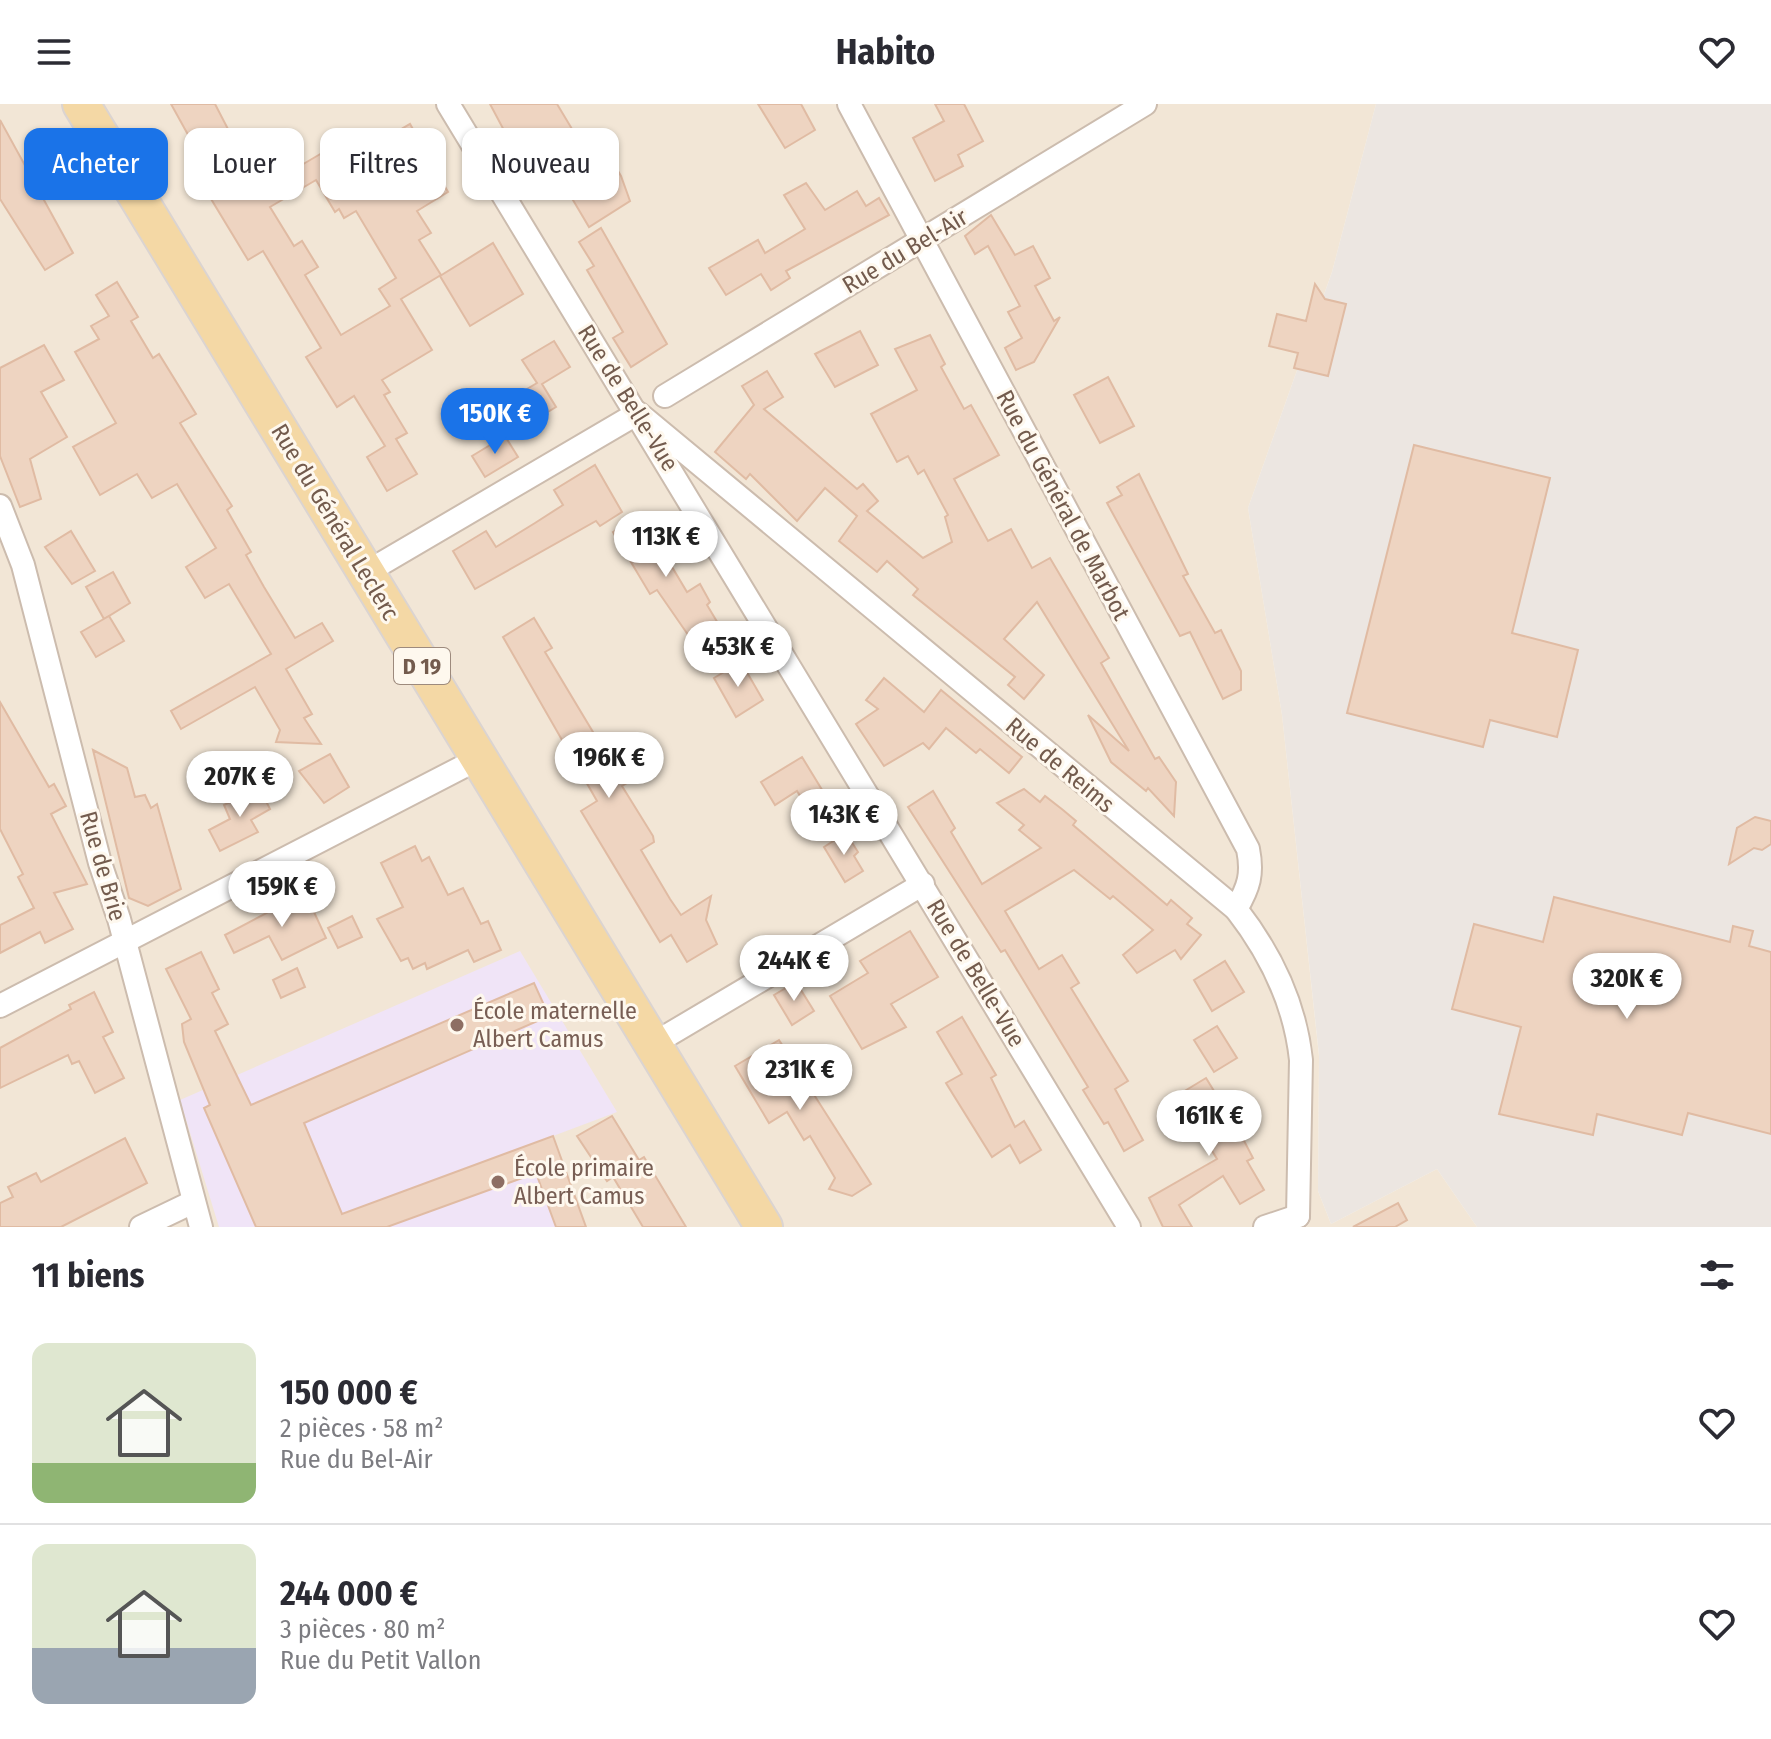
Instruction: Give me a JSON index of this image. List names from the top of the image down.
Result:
{
  "streets": {
    "main road": ["Rue du Général Leclerc", "D 19"],
    "street": [
      "Rue du Bel-Air",
      "Rue de Belle-Vue",
      "Rue du Général de Marbot",
      "Rue de Reims",
      "Rue de Brie"
    ]
  },
  "crossings": [
    ["Rue du Bel-Air", "Rue du Général de Marbot"],
    ["Rue de Belle-Vue", "Rue de Reims"],
    ["Rue du Général de Marbot", "Rue de Reims"]
  ],
  "places": ["École maternelle Albert Camus", "École primaire Albert Camus"],
  "page": {
    "header": "Habito",
    "chip": [
      "Acheter",
      "Louer",
      "Filtres",
      "Nouveau"
    ],
    "price": [
      "150K €",
      "113K €",
      "453K €",
      "196K €",
      "207K €",
      "143K €",
      "159K €",
      "244K €",
      "320K €",
      "231K €",
      "161K €"
    ],
    "heading": "11 biens",
    "list": [
      {
        "name": "150 000 €",
        "note": "2 pièces · 58 m² · Rue du Bel-Air"
      },
      {
        "name": "244 000 €",
        "note": "3 pièces · 80 m² · Rue du Petit Vallon"
      }
    ]
  }
}
